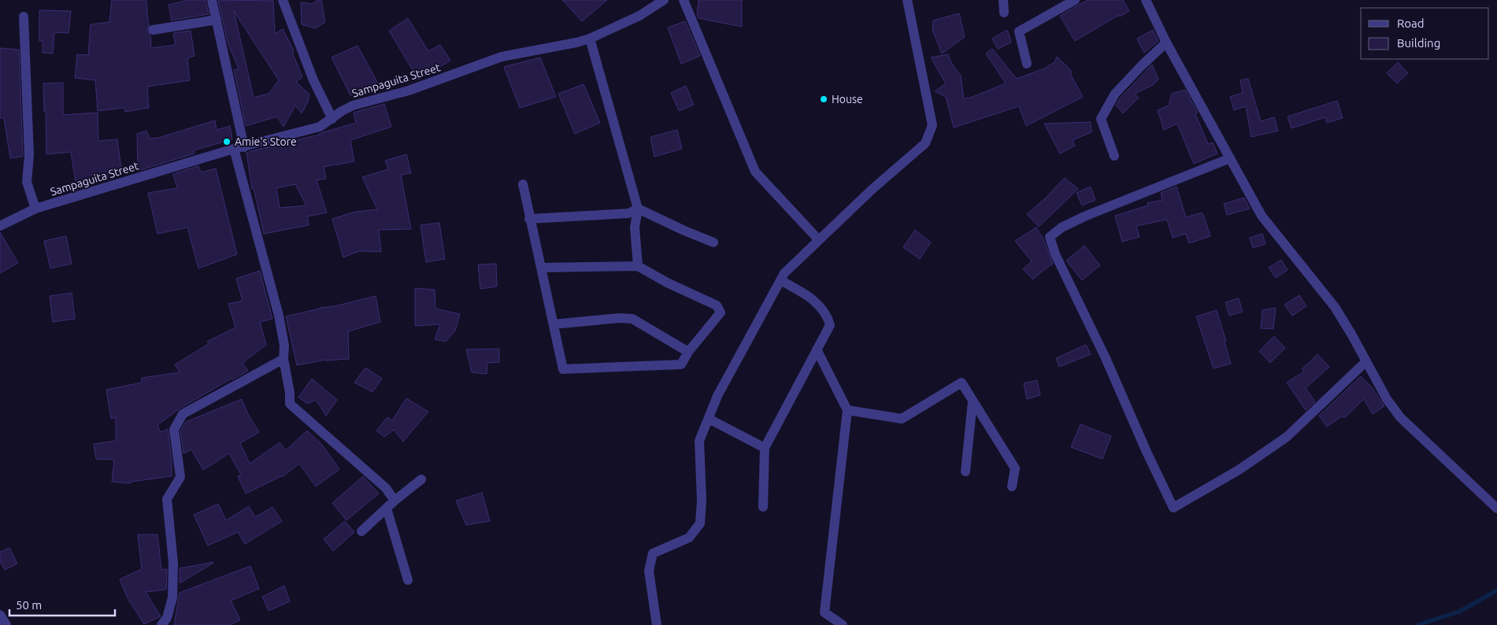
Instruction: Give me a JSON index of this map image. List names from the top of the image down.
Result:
{
  "streets": {
    "street": ["Sampaguita Street"]
  },
  "places": ["House", "Amie's Store"],
  "legend": ["Road", "Building"],
  "scale_bar": "50 m"
}
